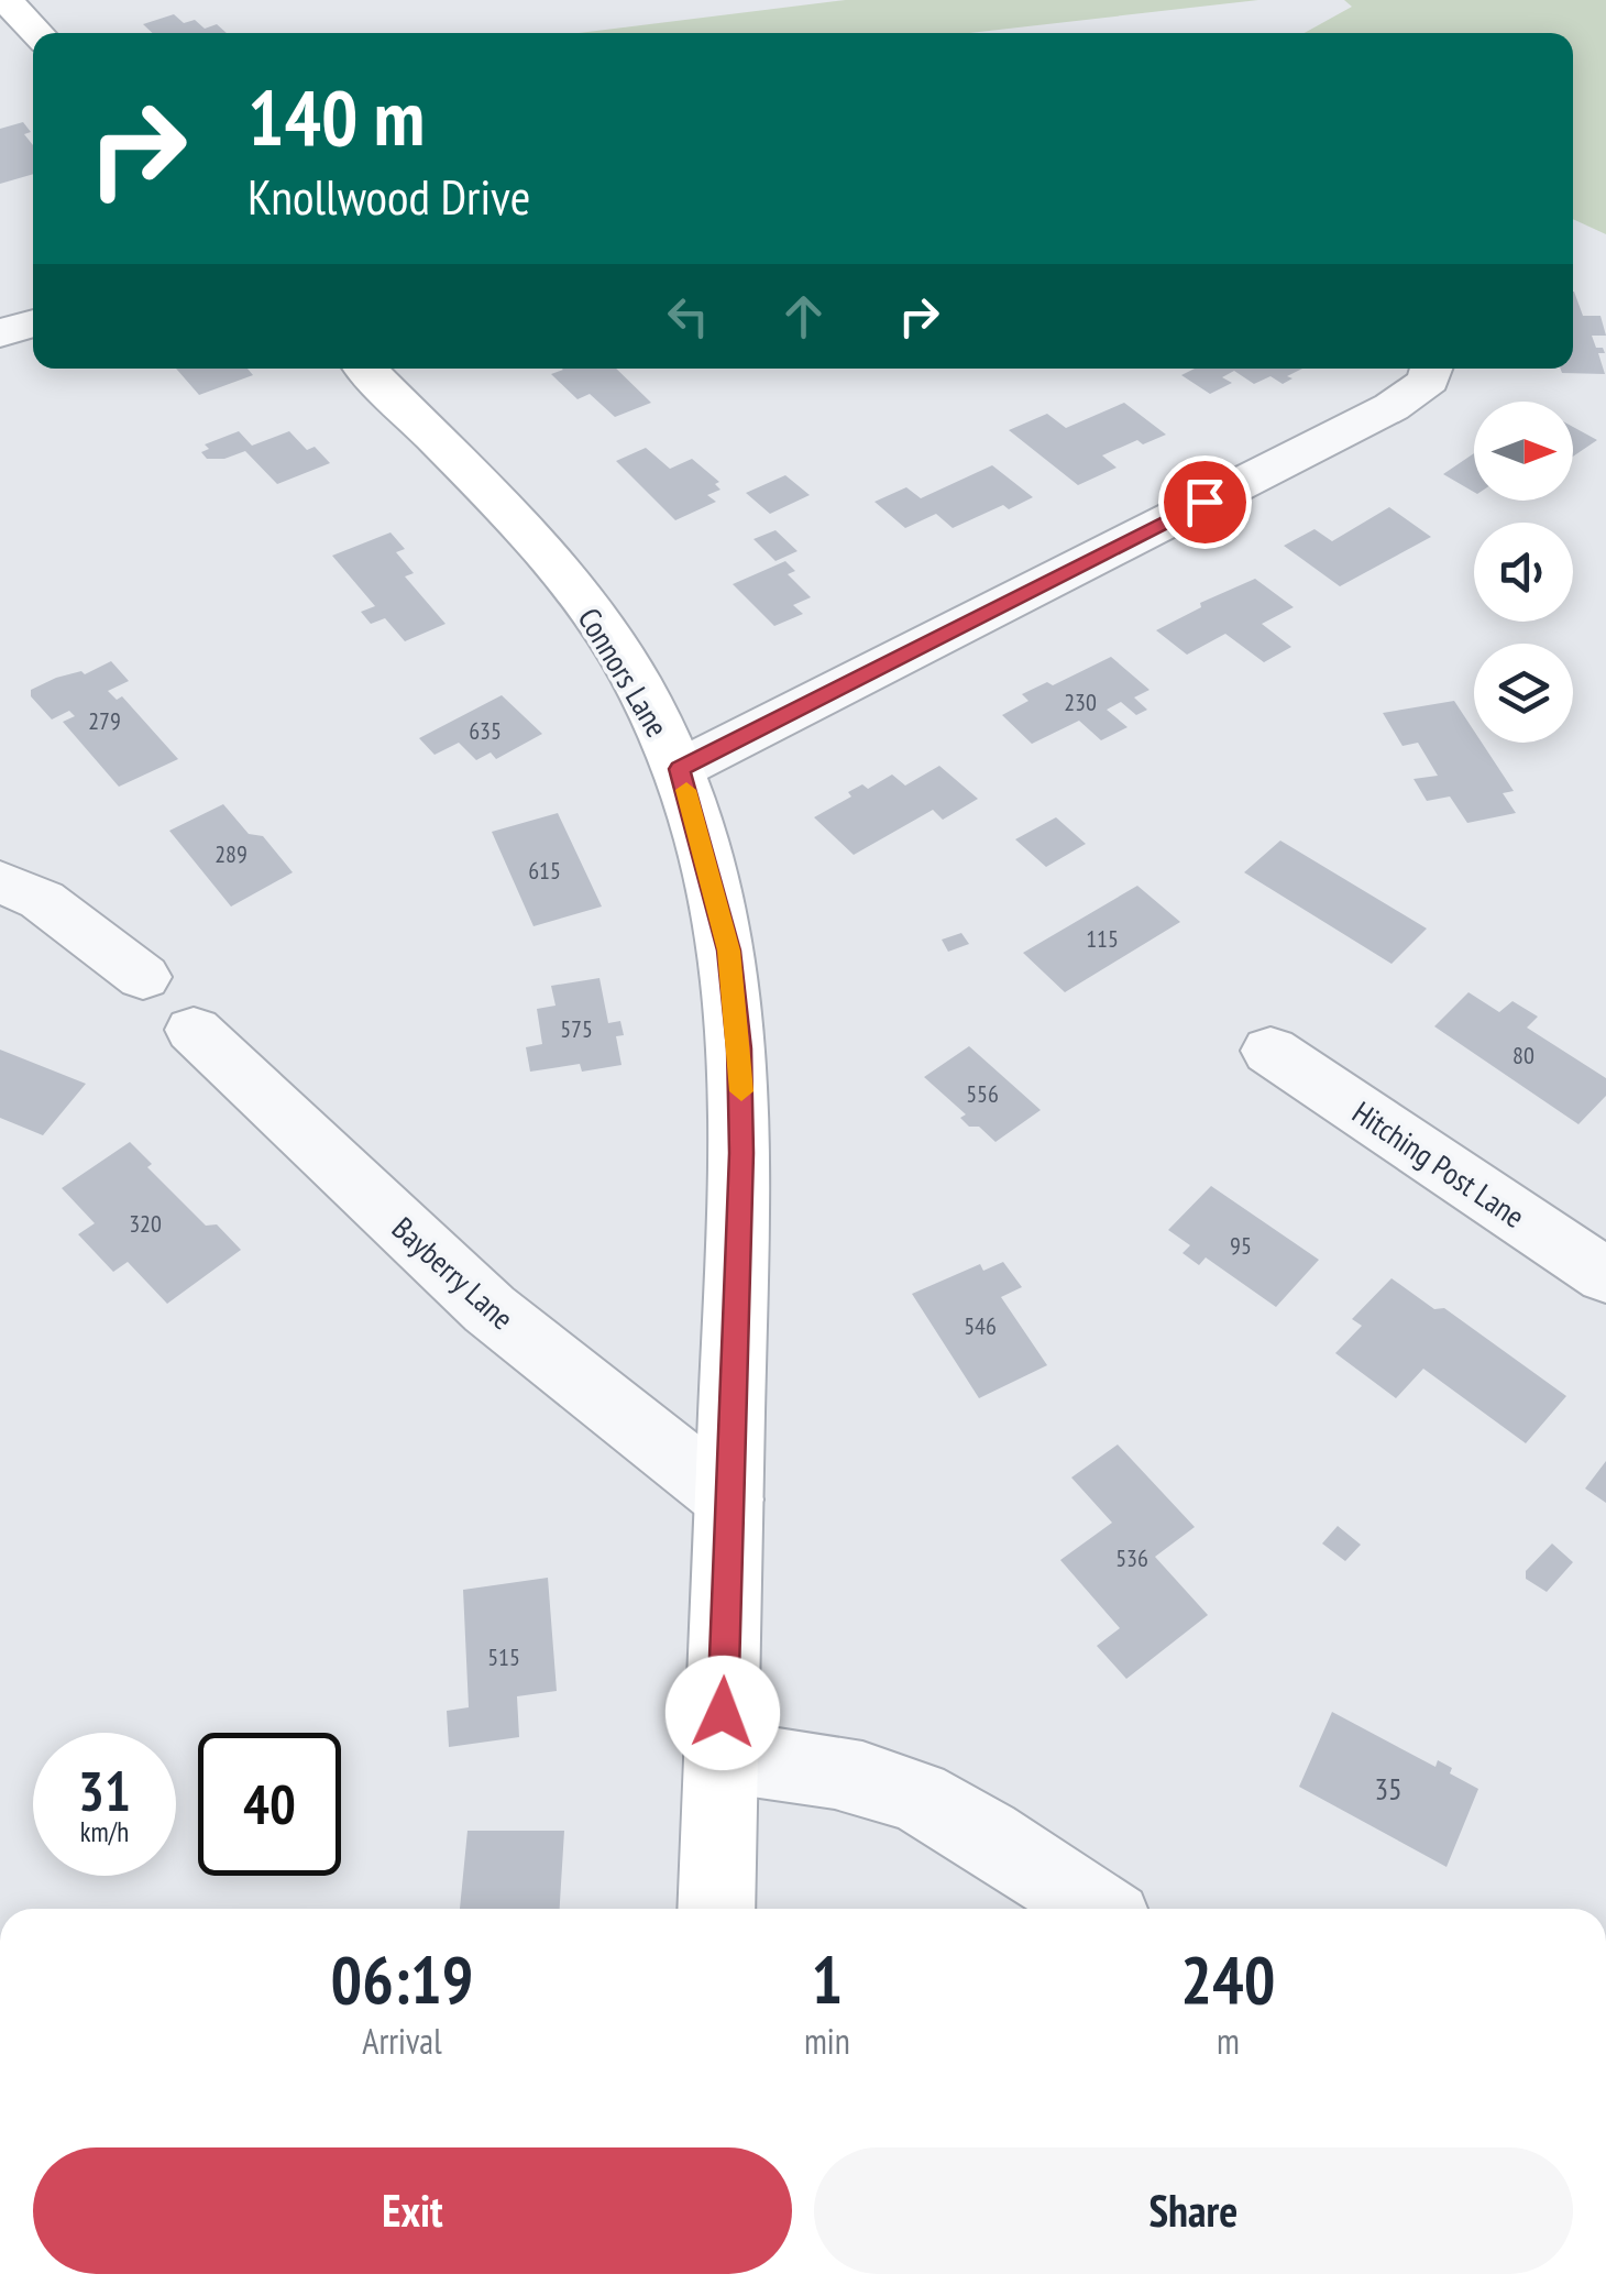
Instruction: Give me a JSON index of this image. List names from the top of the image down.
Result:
{
  "streets": {
    "street": ["Connors Lane", "Hitching Post Lane", "Bayberry Lane"]
  },
  "crossings": [
    ["Connors Lane", "Bayberry Lane"]
  ],
  "house_numbers": [
    "230",
    "279",
    "635",
    "289",
    "615",
    "115",
    "575",
    "80",
    "556",
    "320",
    "95",
    "546",
    "536",
    "515",
    "35"
  ],
  "north": "right",
  "page": {
    "turn": ["140 m", "Knollwood Drive"],
    "speed": "31 km/h",
    "limit": "40",
    "eta": [
      "06:19",
      "Arrival",
      "1",
      "min",
      "240",
      "m"
    ],
    "buttons": ["Exit", "Share"]
  }
}
